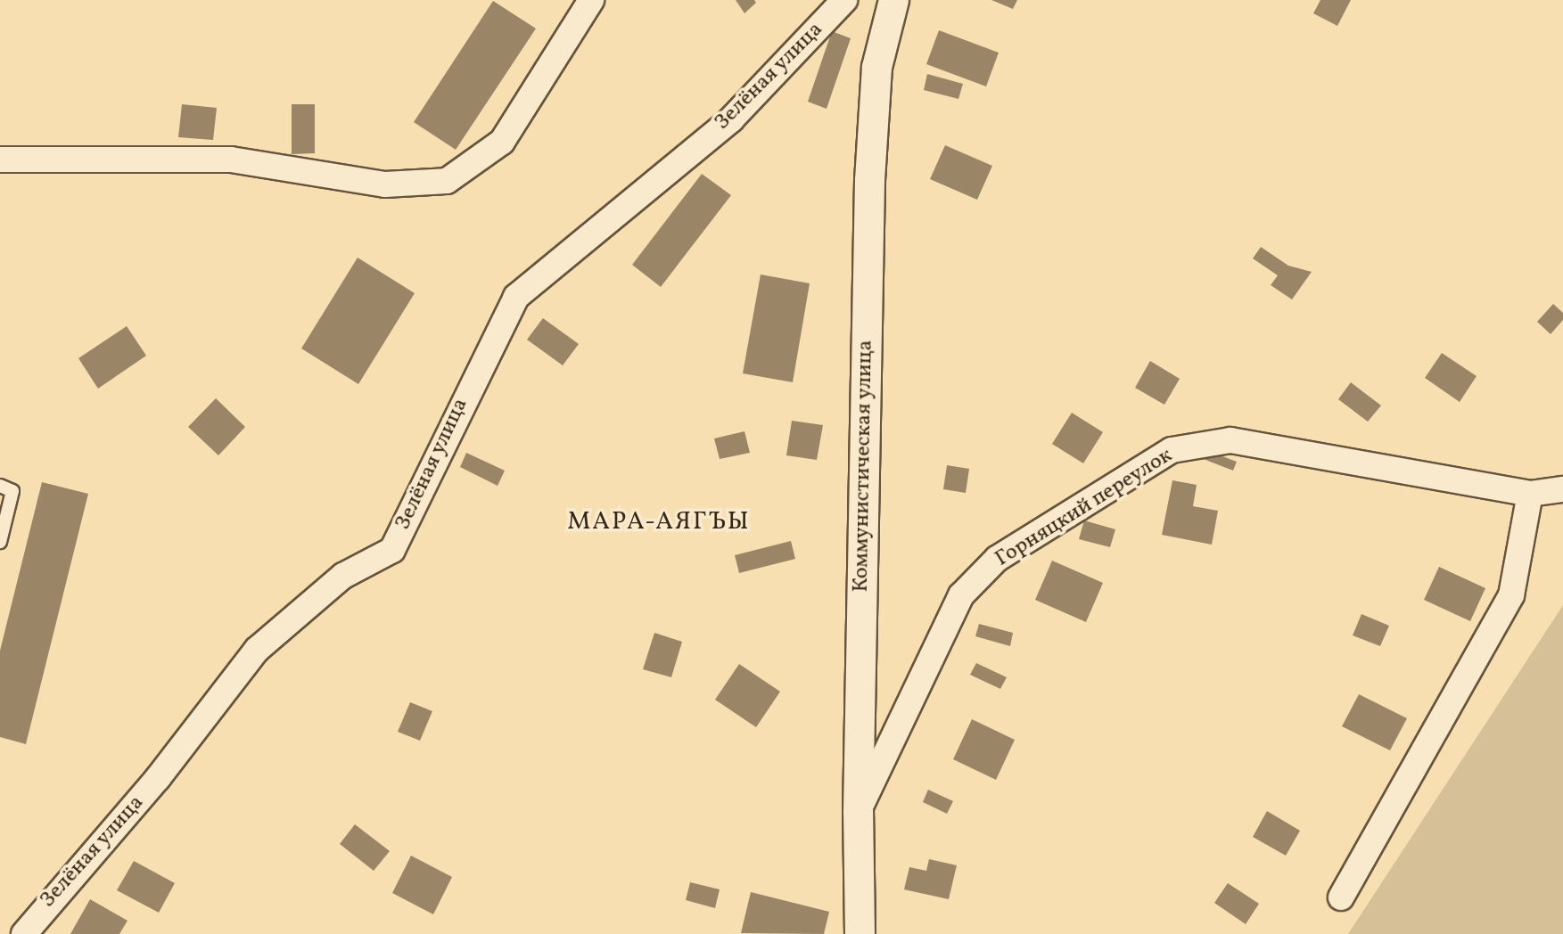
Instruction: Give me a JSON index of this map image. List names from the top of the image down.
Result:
{
  "streets": {
    "street": ["Зелёная улица", "Коммунистическая улица", "Горняцкий переулок"]
  },
  "crossings": [
    ["Коммунистическая улица", "Горняцкий переулок"]
  ],
  "districts": ["МАРА-АЯГЪЫ"]
}
